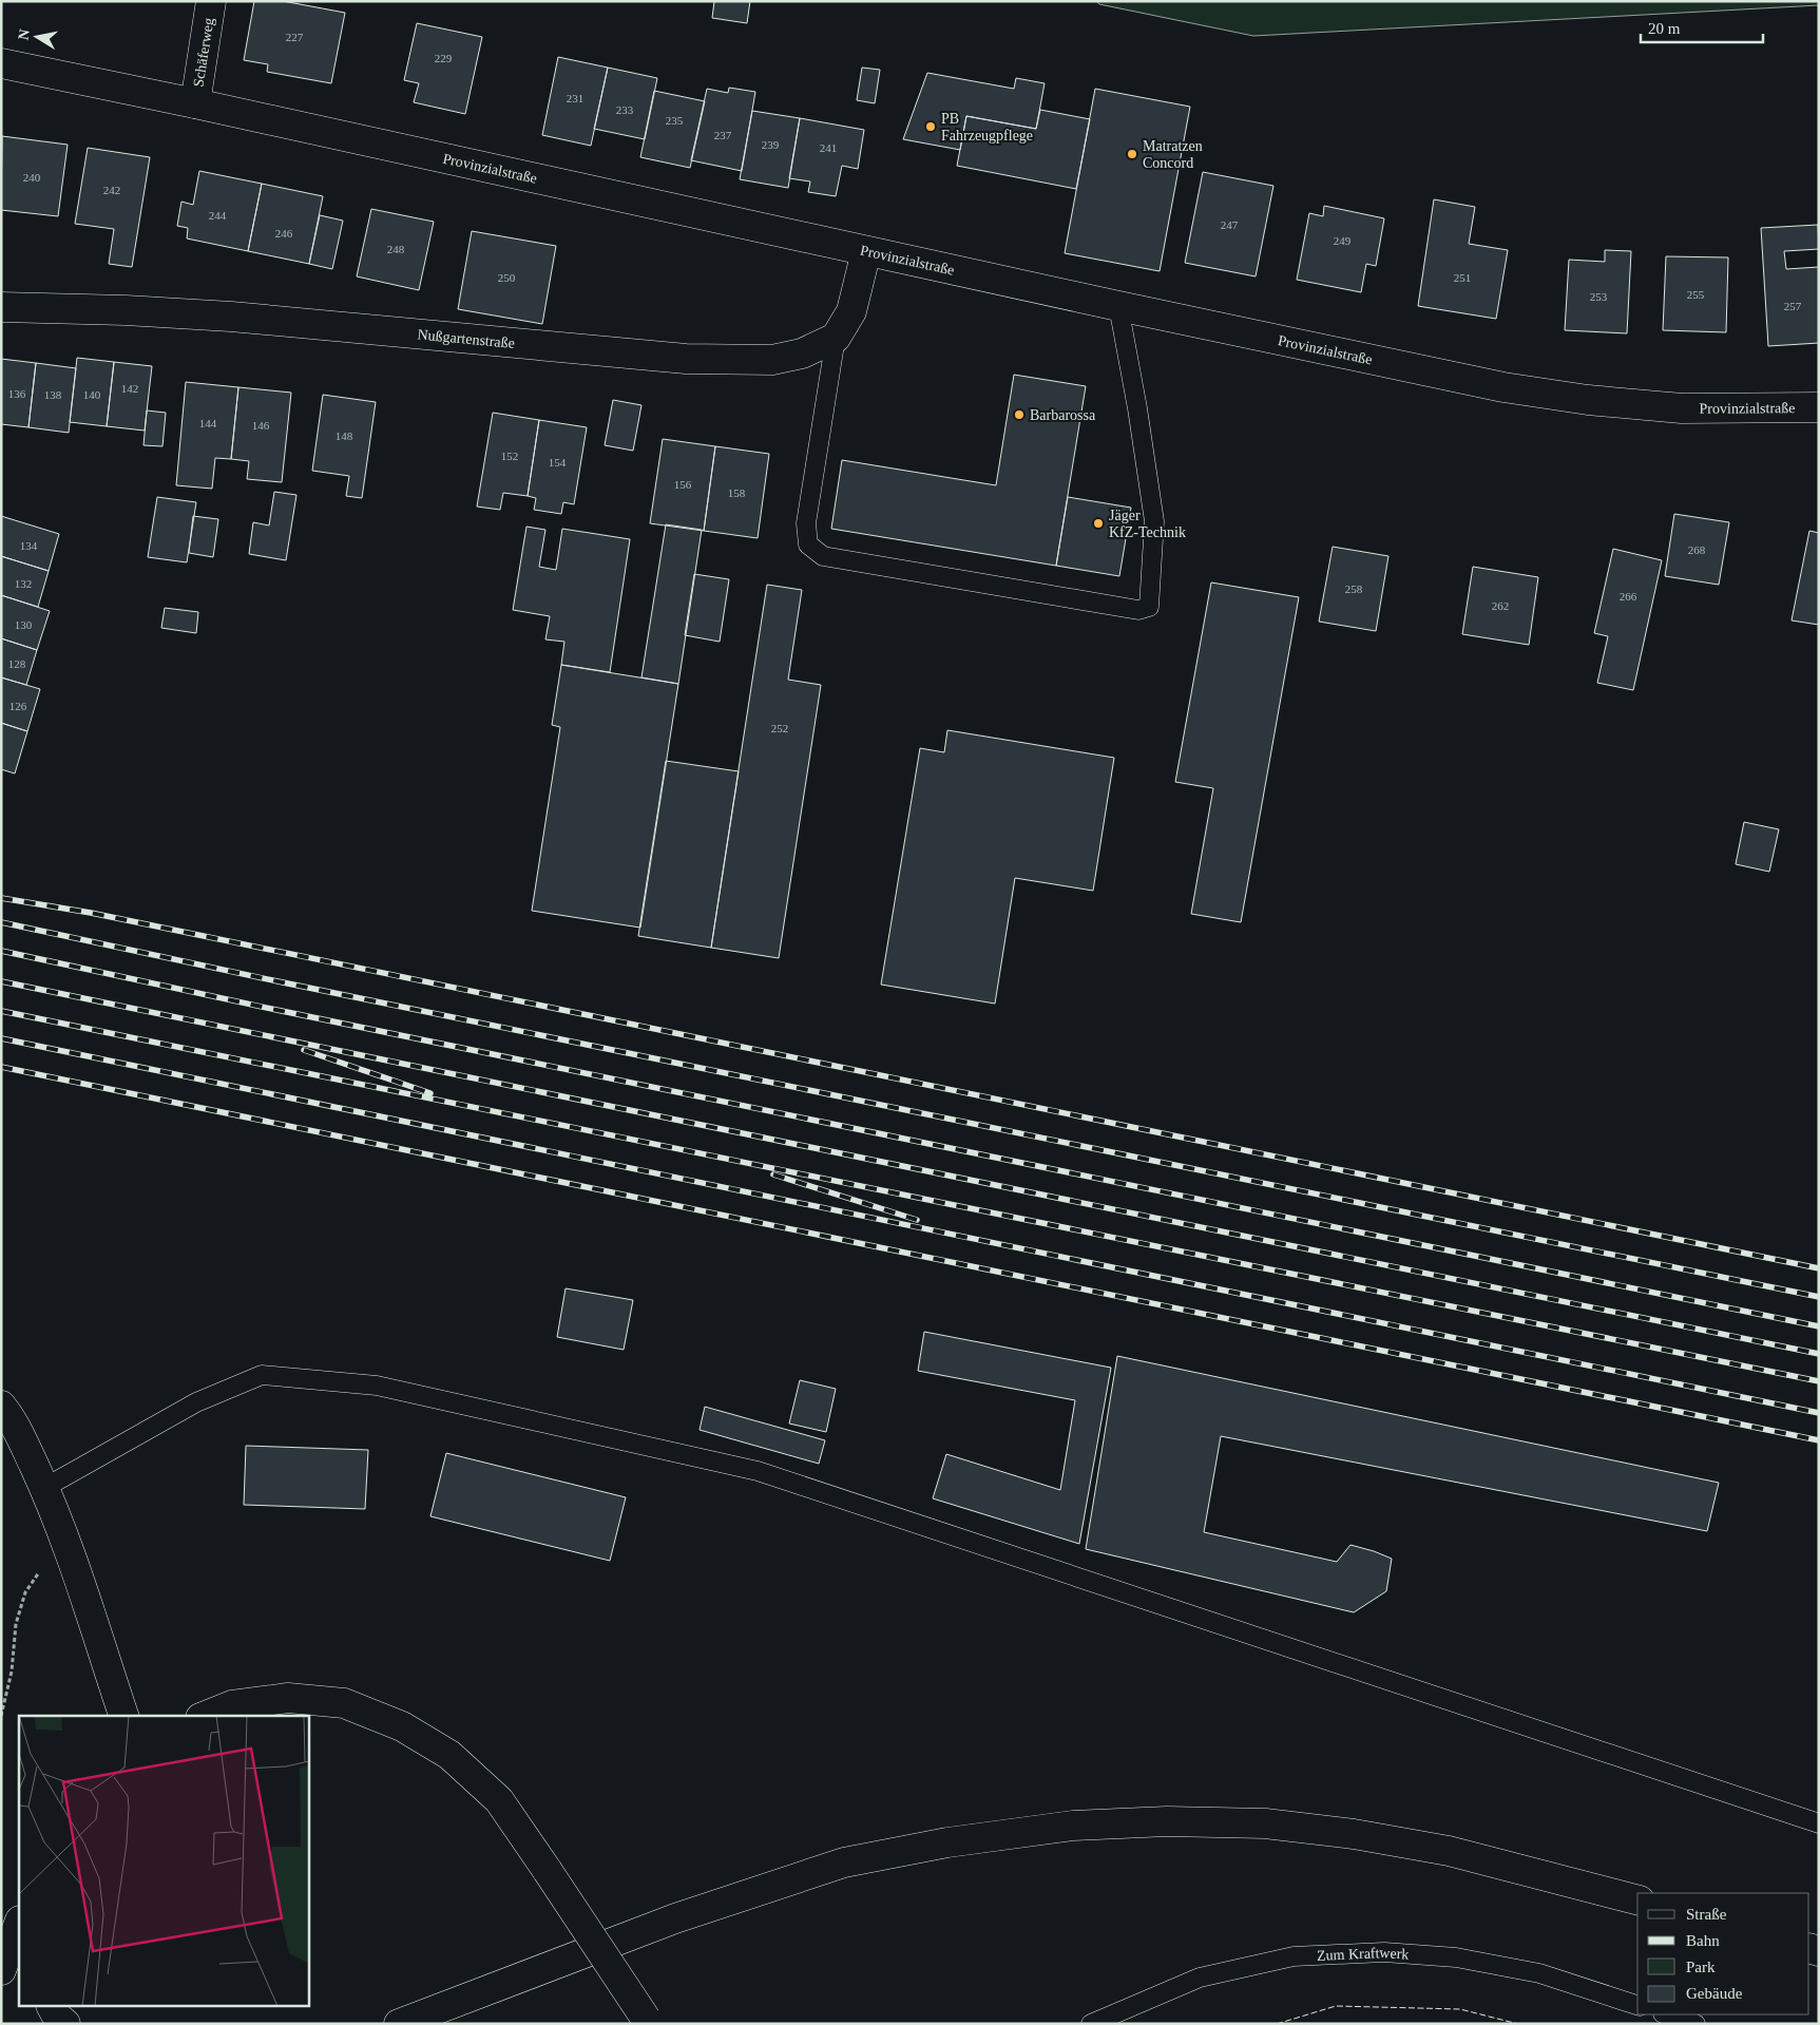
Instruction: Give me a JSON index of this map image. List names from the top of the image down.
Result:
{
  "streets": {
    "main road": ["Schäferweg", "Provinzialstraße", "Nußgartenstraße"],
    "lane": ["Zum Kraftwerk"]
  },
  "crossings": [
    ["Schäferweg", "Provinzialstraße"]
  ],
  "places": [
    "PB Fahrzeugpflege",
    "Matratzen Concord",
    "Barbarossa",
    "Jäger KfZ-Technik"
  ],
  "house_numbers": [
    "227",
    "229",
    "231",
    "233",
    "235",
    "237",
    "239",
    "241",
    "240",
    "242",
    "244",
    "247",
    "246",
    "249",
    "248",
    "250",
    "251",
    "255",
    "253",
    "257",
    "142",
    "136",
    "138",
    "140",
    "144",
    "146",
    "148",
    "152",
    "154",
    "156",
    "158",
    "134",
    "268",
    "132",
    "258",
    "266",
    "262",
    "130",
    "128",
    "126",
    "252"
  ],
  "legend": [
    "Straße",
    "Bahn",
    "Park",
    "Gebäude"
  ],
  "scale_bar": "20 m",
  "north": "left"
}
